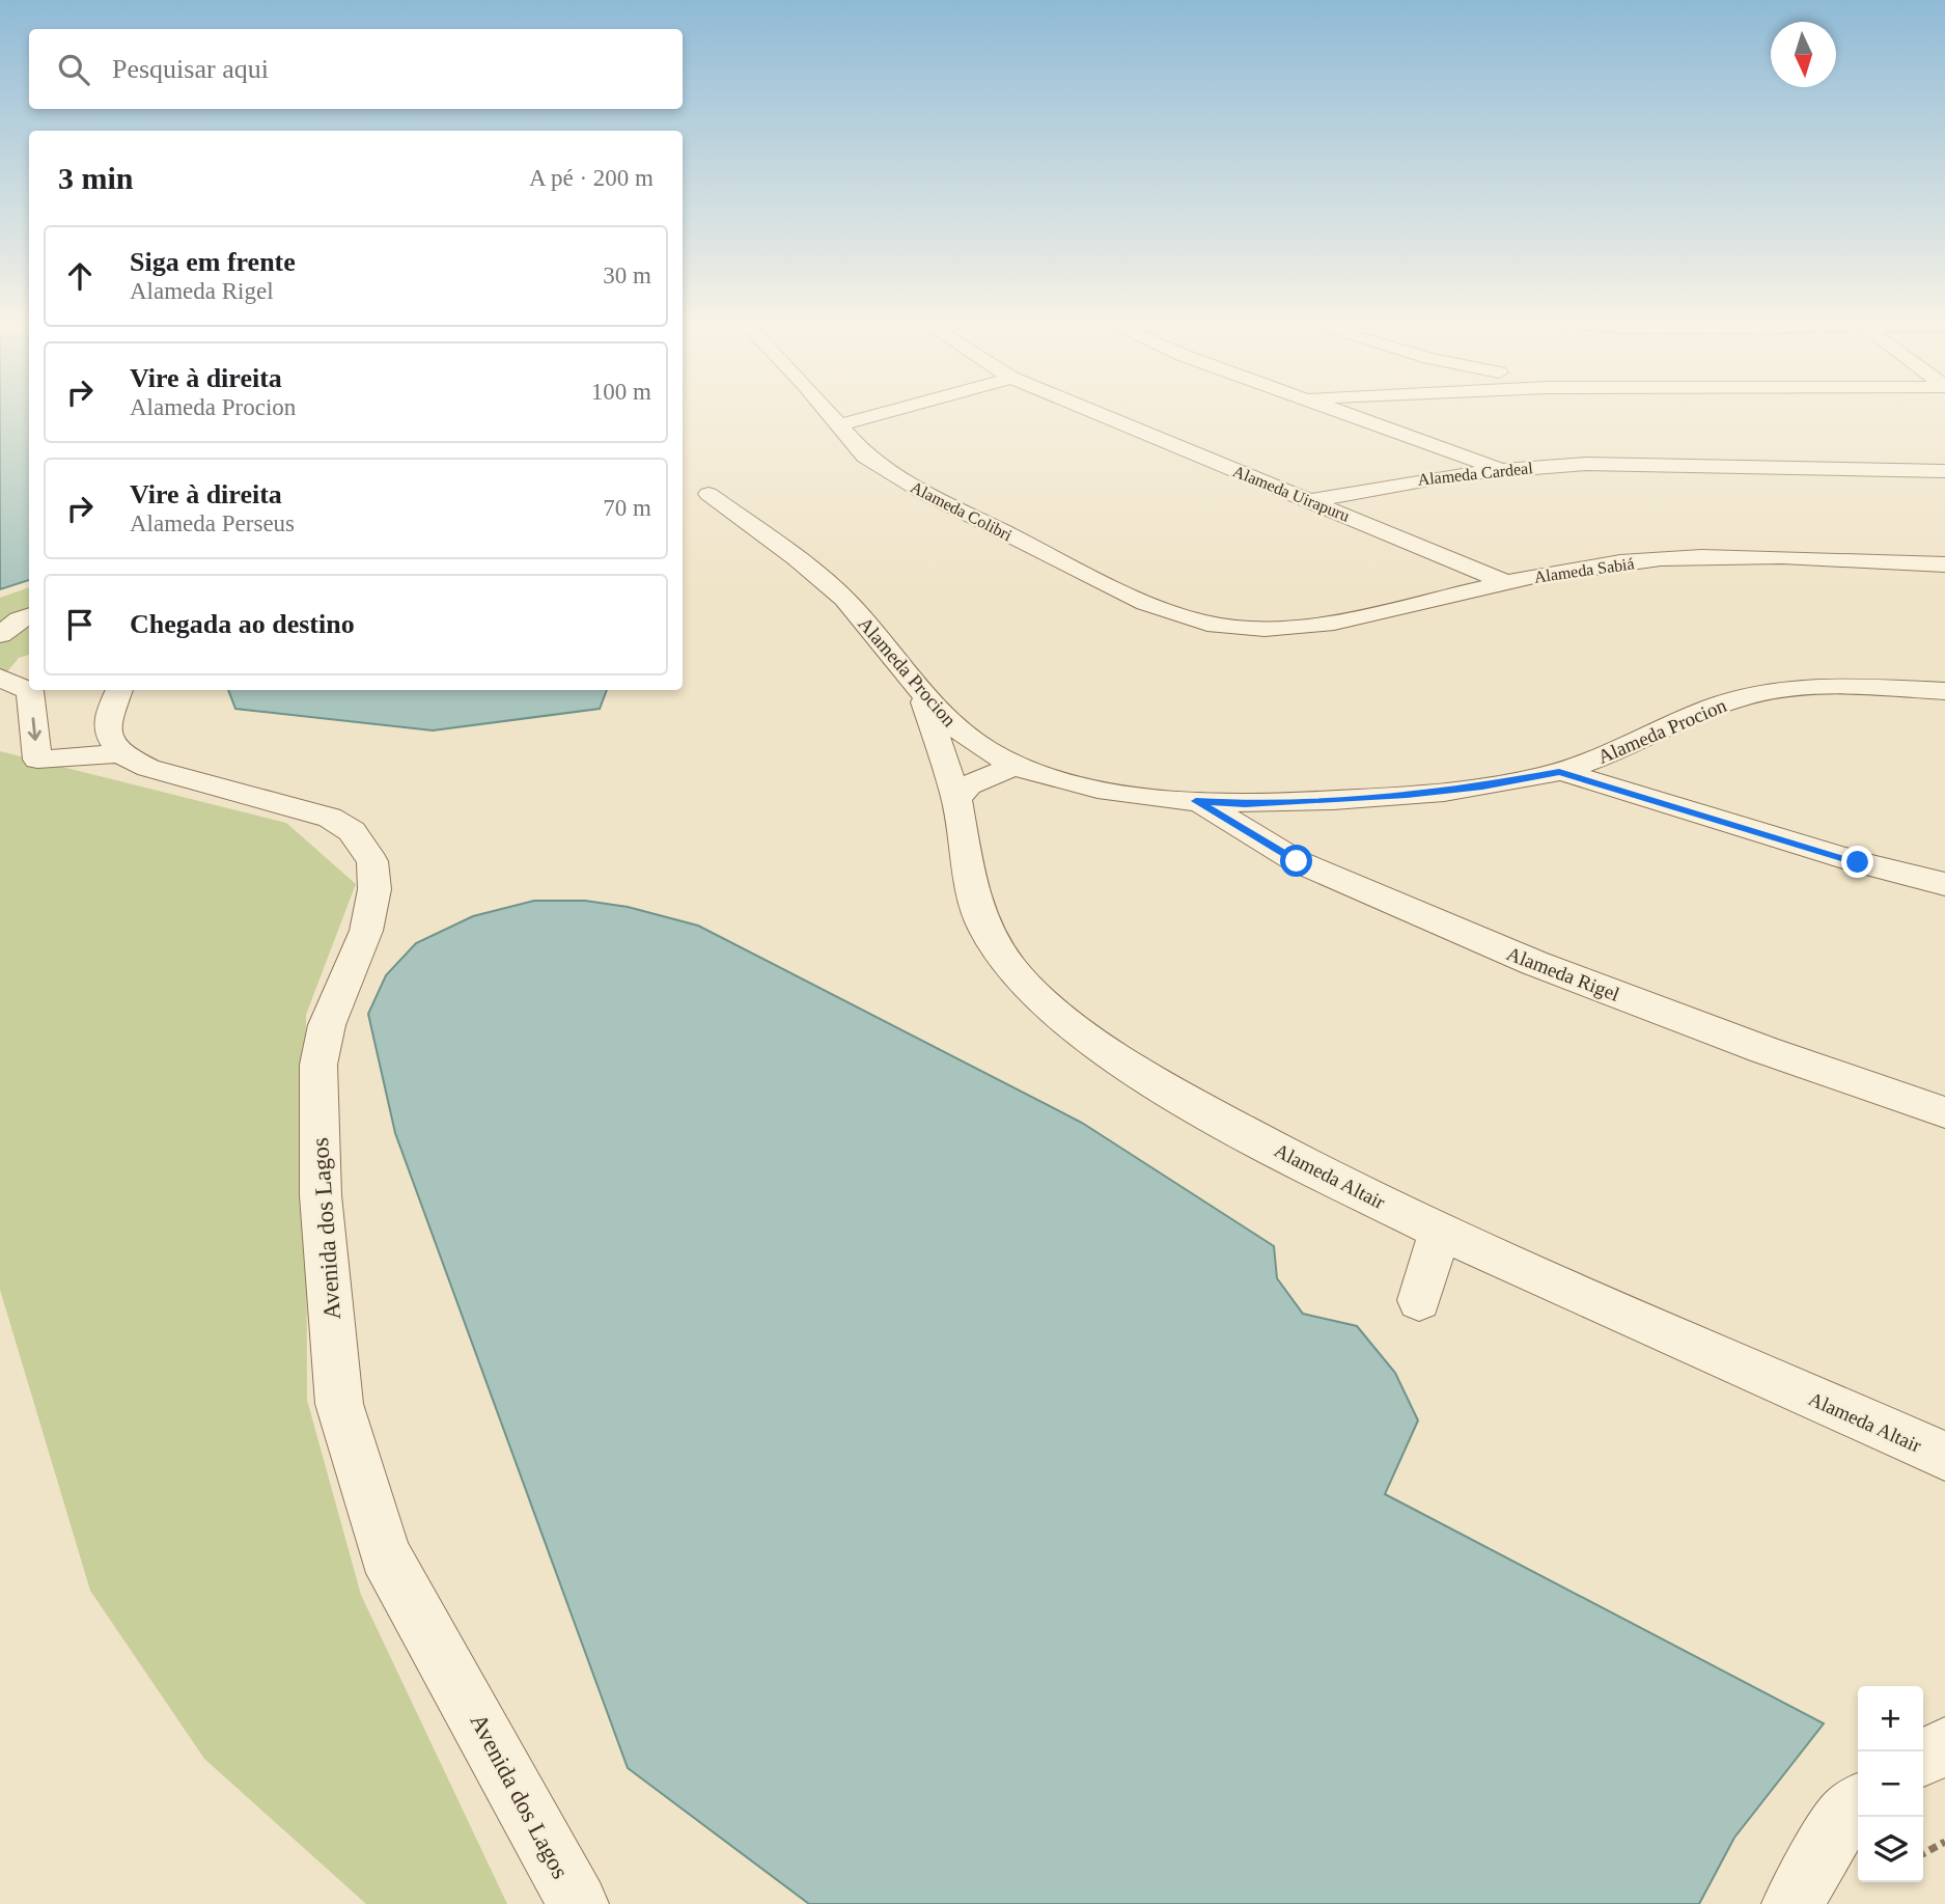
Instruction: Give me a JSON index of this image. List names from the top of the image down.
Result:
{
  "streets": {
    "street": [
      "Alameda Cardeal",
      "Alameda Uirapuru",
      "Alameda Colibri",
      "Alameda Sabiá",
      "Alameda Procion",
      "Alameda Rigel",
      "Alameda Altair",
      "Avenida dos Lagos"
    ]
  },
  "crossings": [
    ["Alameda Cardeal", "Alameda Uirapuru"],
    ["Alameda Uirapuru", "Alameda Sabiá"],
    ["Alameda Colibri", "Alameda Sabiá"],
    ["Alameda Procion", "Alameda Rigel"],
    ["Alameda Procion", "Alameda Altair"]
  ],
  "north": "bottom",
  "page": {
    "search": "Pesquisar aqui",
    "heading": ["3 min", "A pé · 200 m"],
    "list": [
      ["Siga em frente", "Alameda Rigel", "30 m"],
      ["Vire à direita", "Alameda Procion", "100 m"],
      ["Vire à direita", "Alameda Perseus", "70 m"],
      "Chegada ao destino"
    ],
    "map_buttons": ["+", "−"]
  }
}
